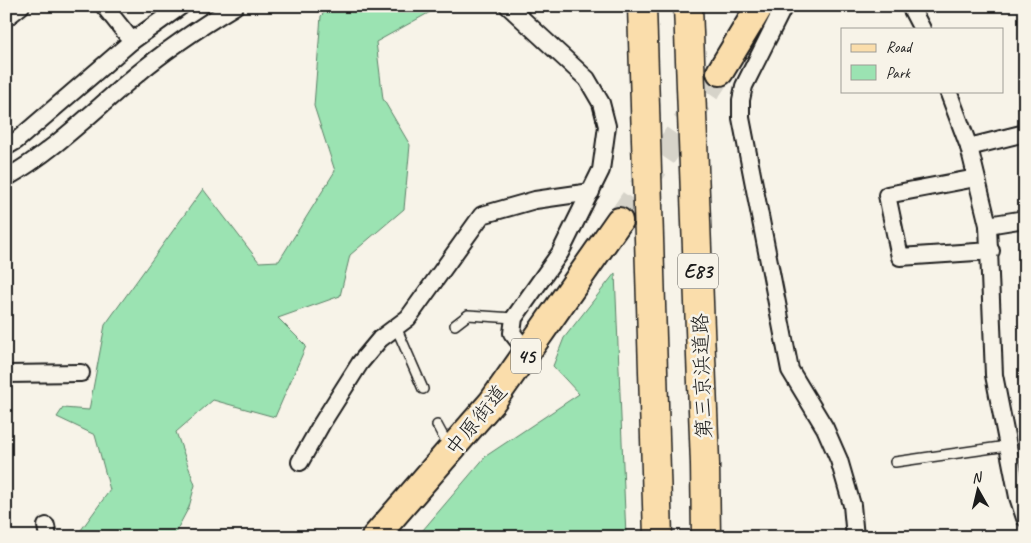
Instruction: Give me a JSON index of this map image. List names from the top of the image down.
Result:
{
  "streets": {
    "highway": ["E83", "第三京浜道路"],
    "main road": ["45", "中原街道"]
  },
  "legend": ["Road", "Park"],
  "north": "top"
}
